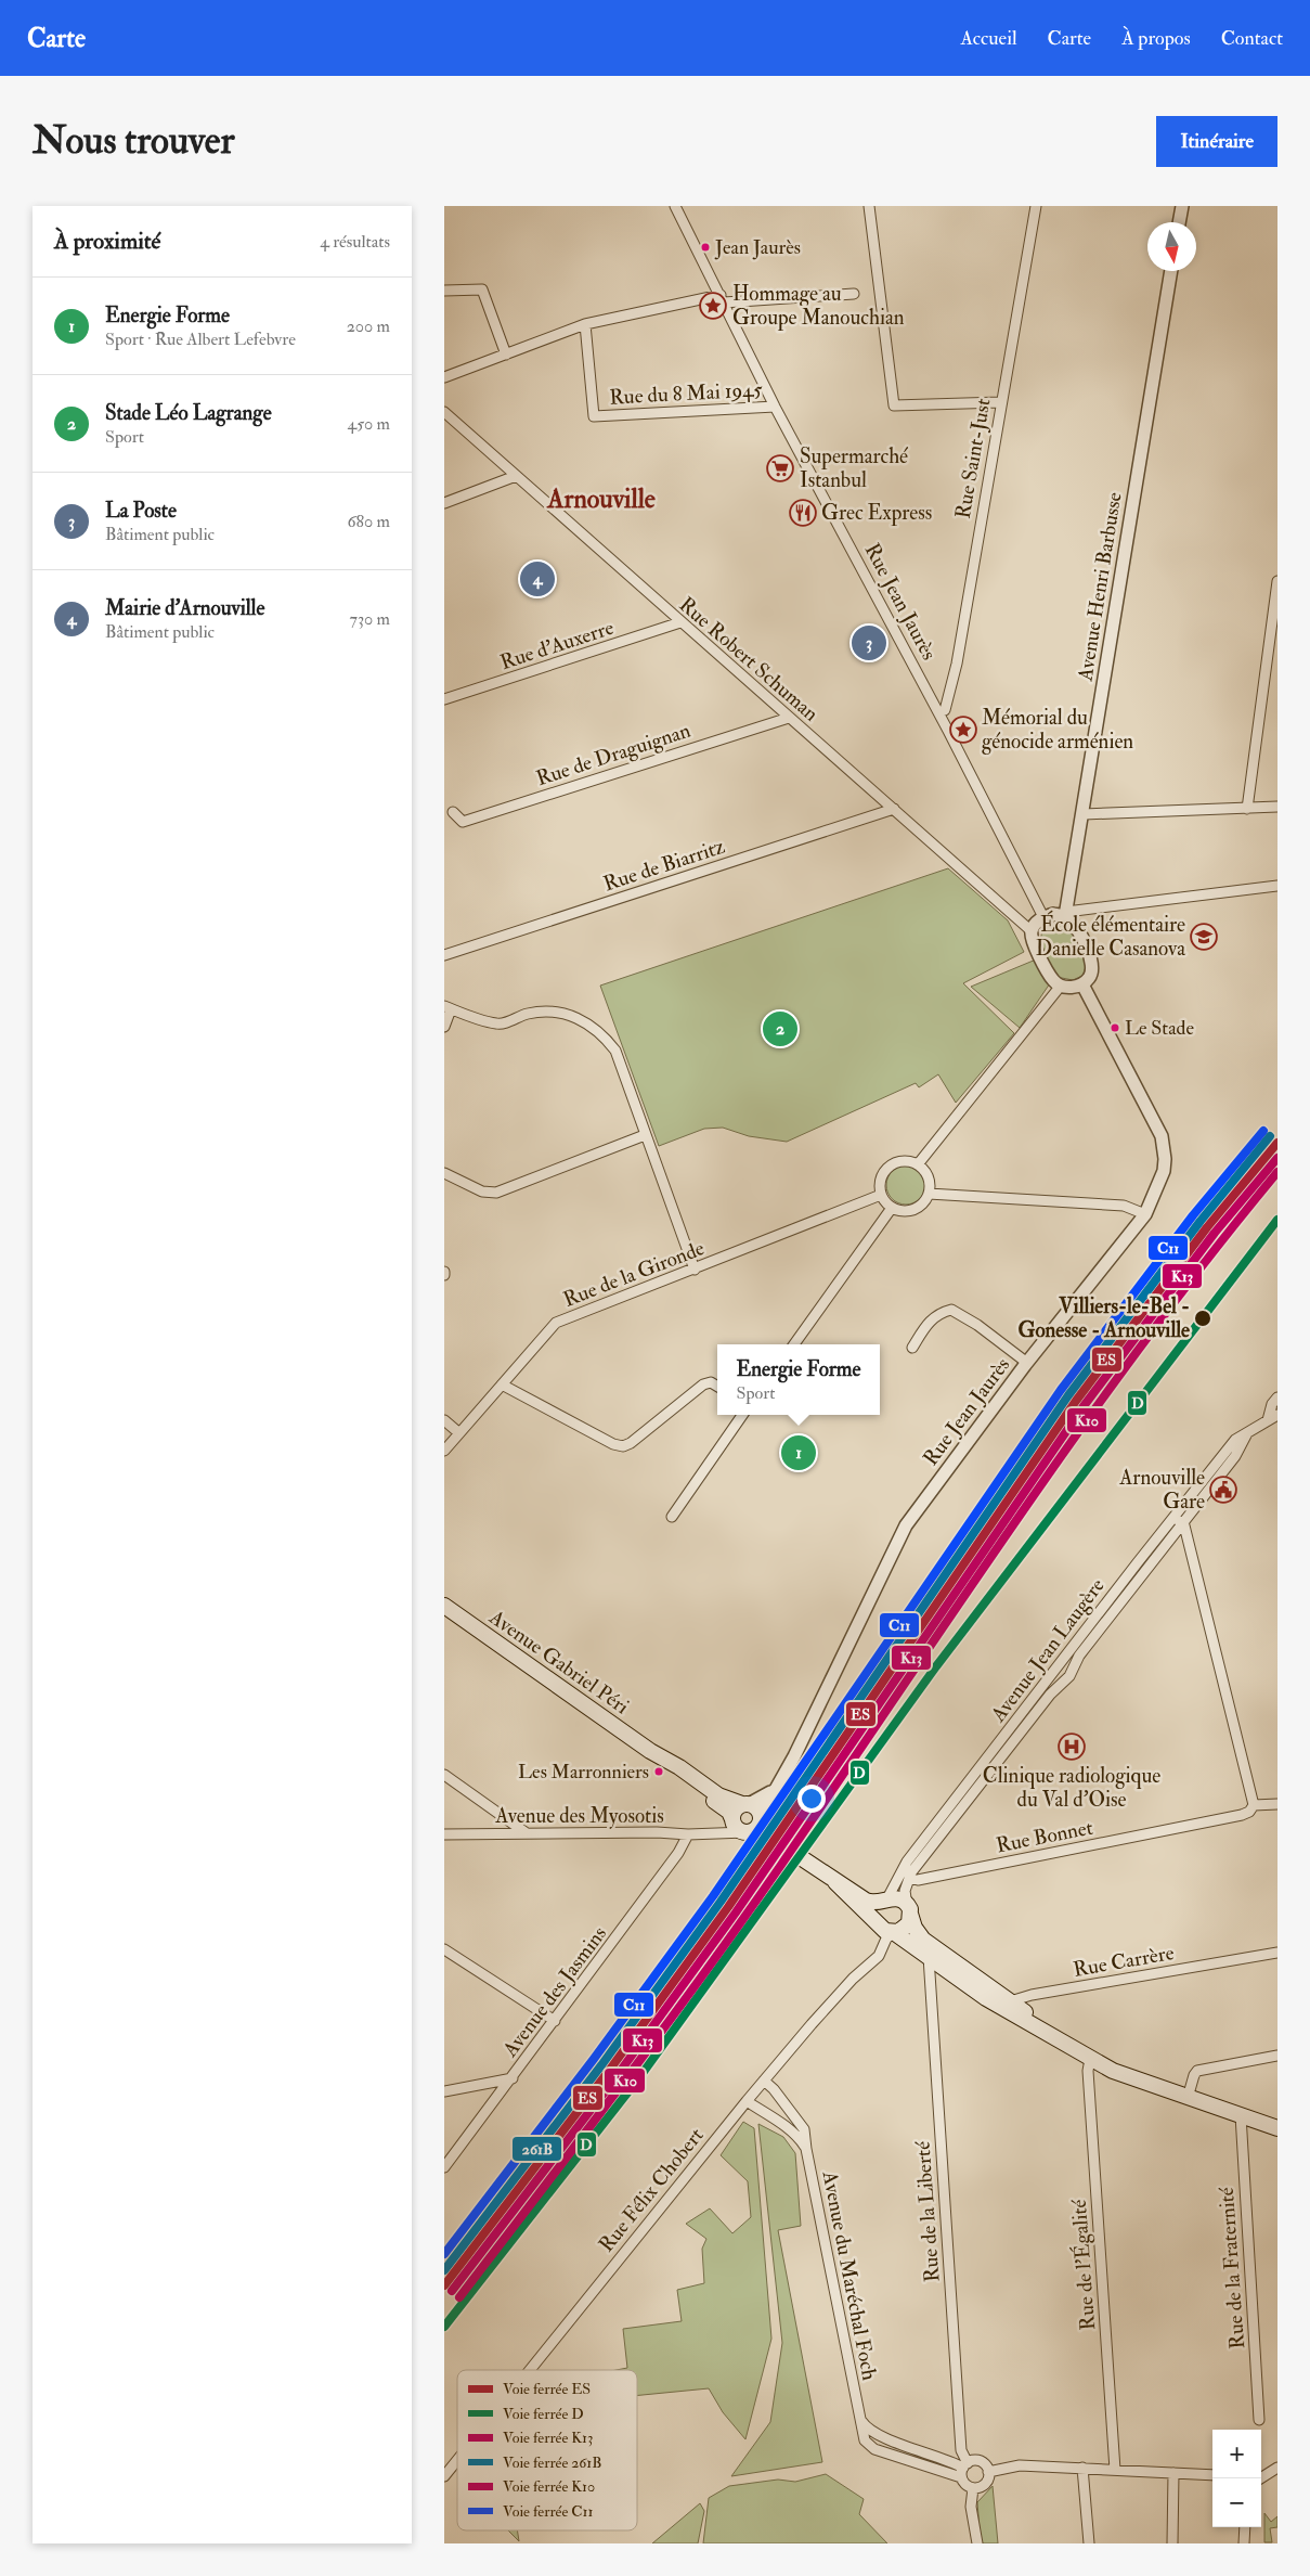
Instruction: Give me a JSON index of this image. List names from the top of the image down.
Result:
{
  "streets": {
    "main road": ["Avenue Gabriel Péri"],
    "street": [
      "Rue du 8 Mai 1945",
      "Rue Saint-Just",
      "Avenue Henri Barbusse",
      "Rue Jean Jaurès",
      "Rue d'Auxerre",
      "Rue Robert Schuman",
      "Rue de Draguignan",
      "Rue de Biarritz",
      "Rue de la Gironde",
      "Avenue Jean Laugère",
      "Avenue des Myosotis",
      "Rue Bonnet",
      "Rue Carrère",
      "Avenue des Jasmins",
      "Rue Félix Chobert",
      "Rue de la Liberté",
      "Rue de l'Égalité",
      "Rue de la Fraternité",
      "Avenue du Maréchal Foch"
    ]
  },
  "crossings": [
    ["Rue du 8 Mai 1945", "Rue Jean Jaurès"],
    ["Rue Saint-Just", "Rue Jean Jaurès"],
    ["Avenue Henri Barbusse", "Rue Jean Jaurès"],
    ["Avenue Henri Barbusse", "Rue Robert Schuman"],
    ["Rue Jean Jaurès", "Rue Robert Schuman"],
    ["Rue Jean Jaurès", "Avenue Gabriel Péri"],
    ["Rue Jean Jaurès", "Avenue des Myosotis"],
    ["Rue d'Auxerre", "Rue Robert Schuman"],
    ["Rue Robert Schuman", "Rue de Draguignan"],
    ["Rue Robert Schuman", "Rue de Biarritz"],
    ["Avenue Jean Laugère", "Rue Bonnet"],
    ["Avenue Jean Laugère", "Rue Félix Chobert"],
    ["Avenue Gabriel Péri", "Avenue des Myosotis"],
    ["Avenue des Myosotis", "Avenue des Jasmins"],
    ["Rue Félix Chobert", "Avenue du Maréchal Foch"],
    ["Rue de la Liberté", "Avenue du Maréchal Foch"]
  ],
  "districts": ["Arnouville"],
  "places": {
    "other": [
      "Jean Jaurès",
      "Le Stade",
      "Villiers-le-Bel - Gonesse - Arnouville",
      "Les Marronniers"
    ],
    "place": ["Hommage au Groupe Manouchian", "Mémorial du génocide arménien"],
    "supermarket": ["Supermarché Istanbul"],
    "restaurant": ["Grec Express"],
    "school or university": ["École élémentaire Danielle Casanova"],
    "public building": ["Arnouville Gare"],
    "hospital": ["Clinique radiologique du Val d'Oise"]
  },
  "lines": [
    "rail line C11",
    "rail line 261B",
    "rail line ES",
    "rail line K13",
    "rail line K10",
    "rail line D"
  ],
  "legend": [
    "Voie ferrée ES",
    "Voie ferrée D",
    "Voie ferrée K13",
    "Voie ferrée 261B",
    "Voie ferrée K10",
    "Voie ferrée C11"
  ],
  "north": "bottom",
  "page": {
    "header": "Carte",
    "nav": [
      "Accueil",
      "Carte",
      "À propos",
      "Contact"
    ],
    "buttons": "Itinéraire",
    "title": "Nous trouver",
    "heading": ["À proximité", "4 résultats"],
    "list": [
      {
        "mark": "1",
        "name": "Energie Forme",
        "note": "Sport · Rue Albert Lefebvre",
        "value": "200 m"
      },
      {
        "mark": "2",
        "name": "Stade Léo Lagrange",
        "note": "Sport",
        "value": "450 m"
      },
      {
        "mark": "3",
        "name": "La Poste",
        "note": "Bâtiment public",
        "value": "680 m"
      },
      {
        "mark": "4",
        "name": "Mairie d'Arnouville",
        "note": "Bâtiment public",
        "value": "730 m"
      }
    ],
    "pins": [
      "4",
      "3",
      "2",
      "1"
    ],
    "popup": ["Energie Forme", "Sport"],
    "map_buttons": ["+", "−"]
  }
}
